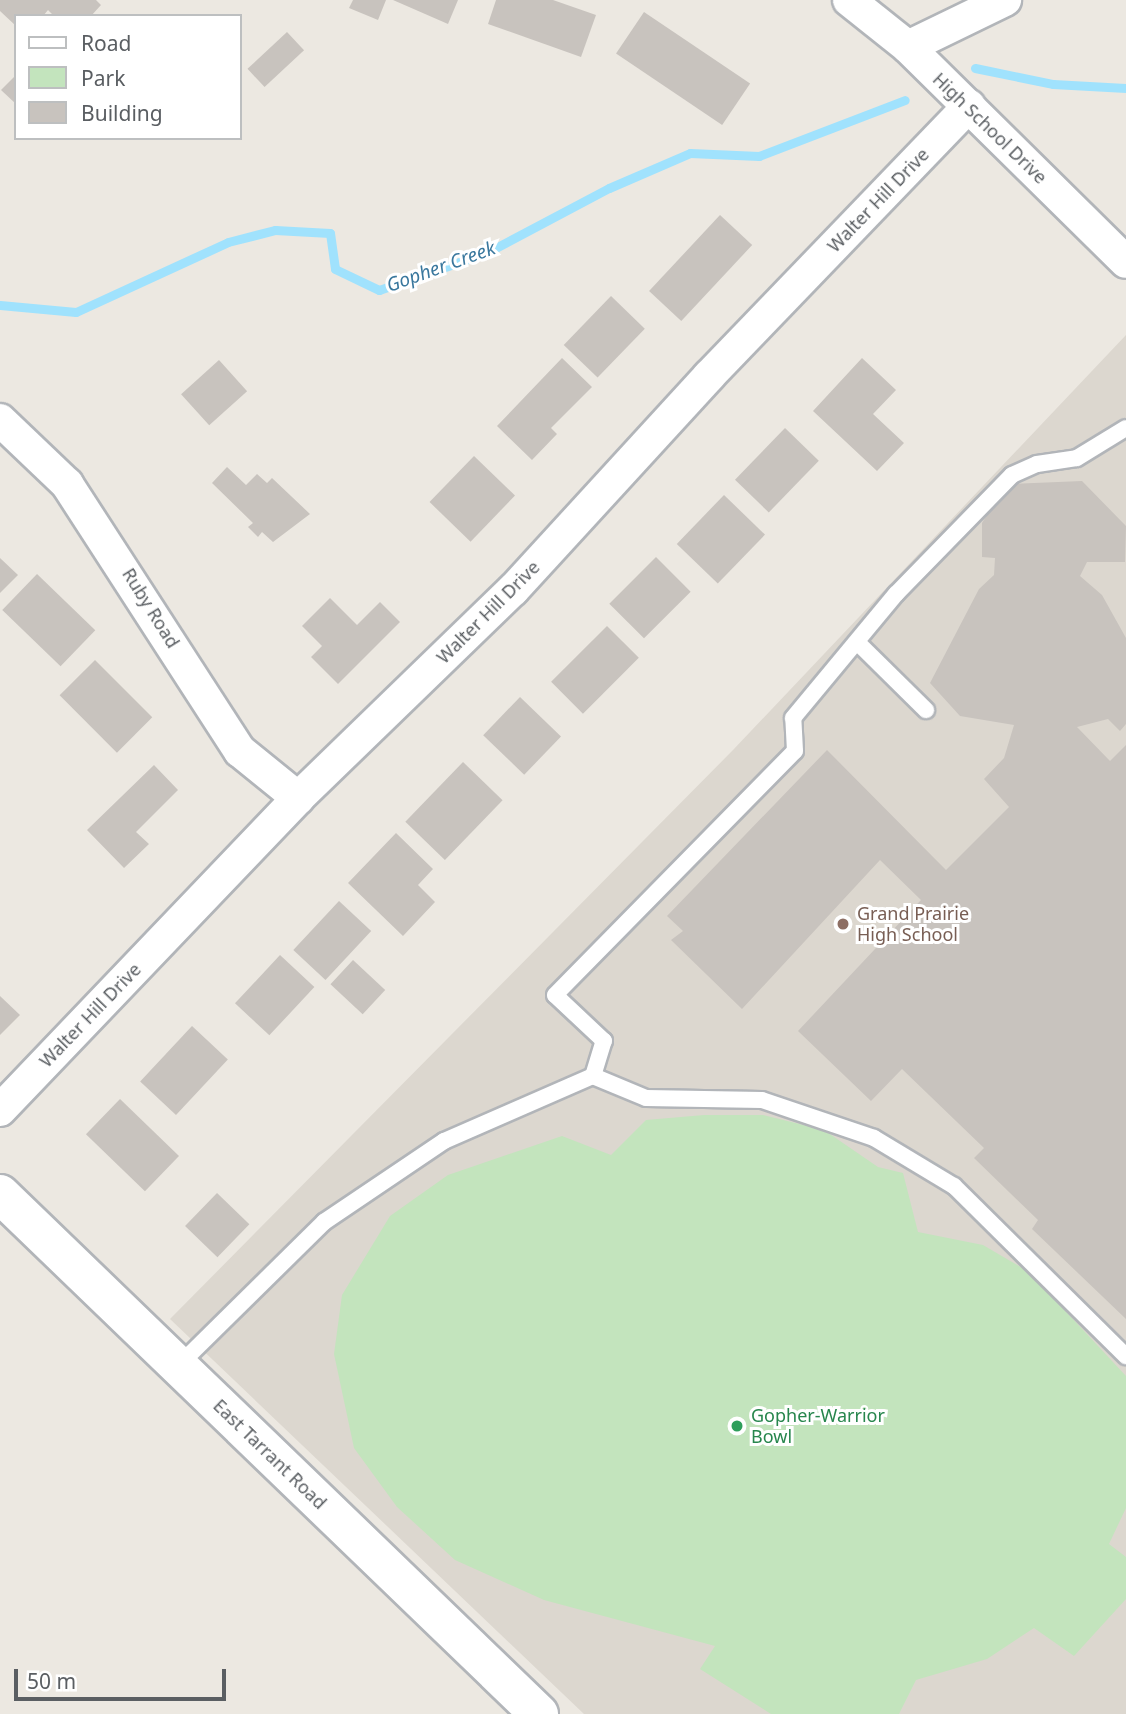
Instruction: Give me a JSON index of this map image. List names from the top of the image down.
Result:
{
  "streets": {
    "street": [
      "High School Drive",
      "Walter Hill Drive",
      "Ruby Road",
      "East Tarrant Road"
    ]
  },
  "crossings": [
    ["High School Drive", "Walter Hill Drive"],
    ["Walter Hill Drive", "Ruby Road"]
  ],
  "water": ["Gopher Creek"],
  "places": ["Grand Prairie High School", "Gopher-Warrior Bowl"],
  "legend": ["Road", "Park", "Building"],
  "scale_bar": "50 m"
}
